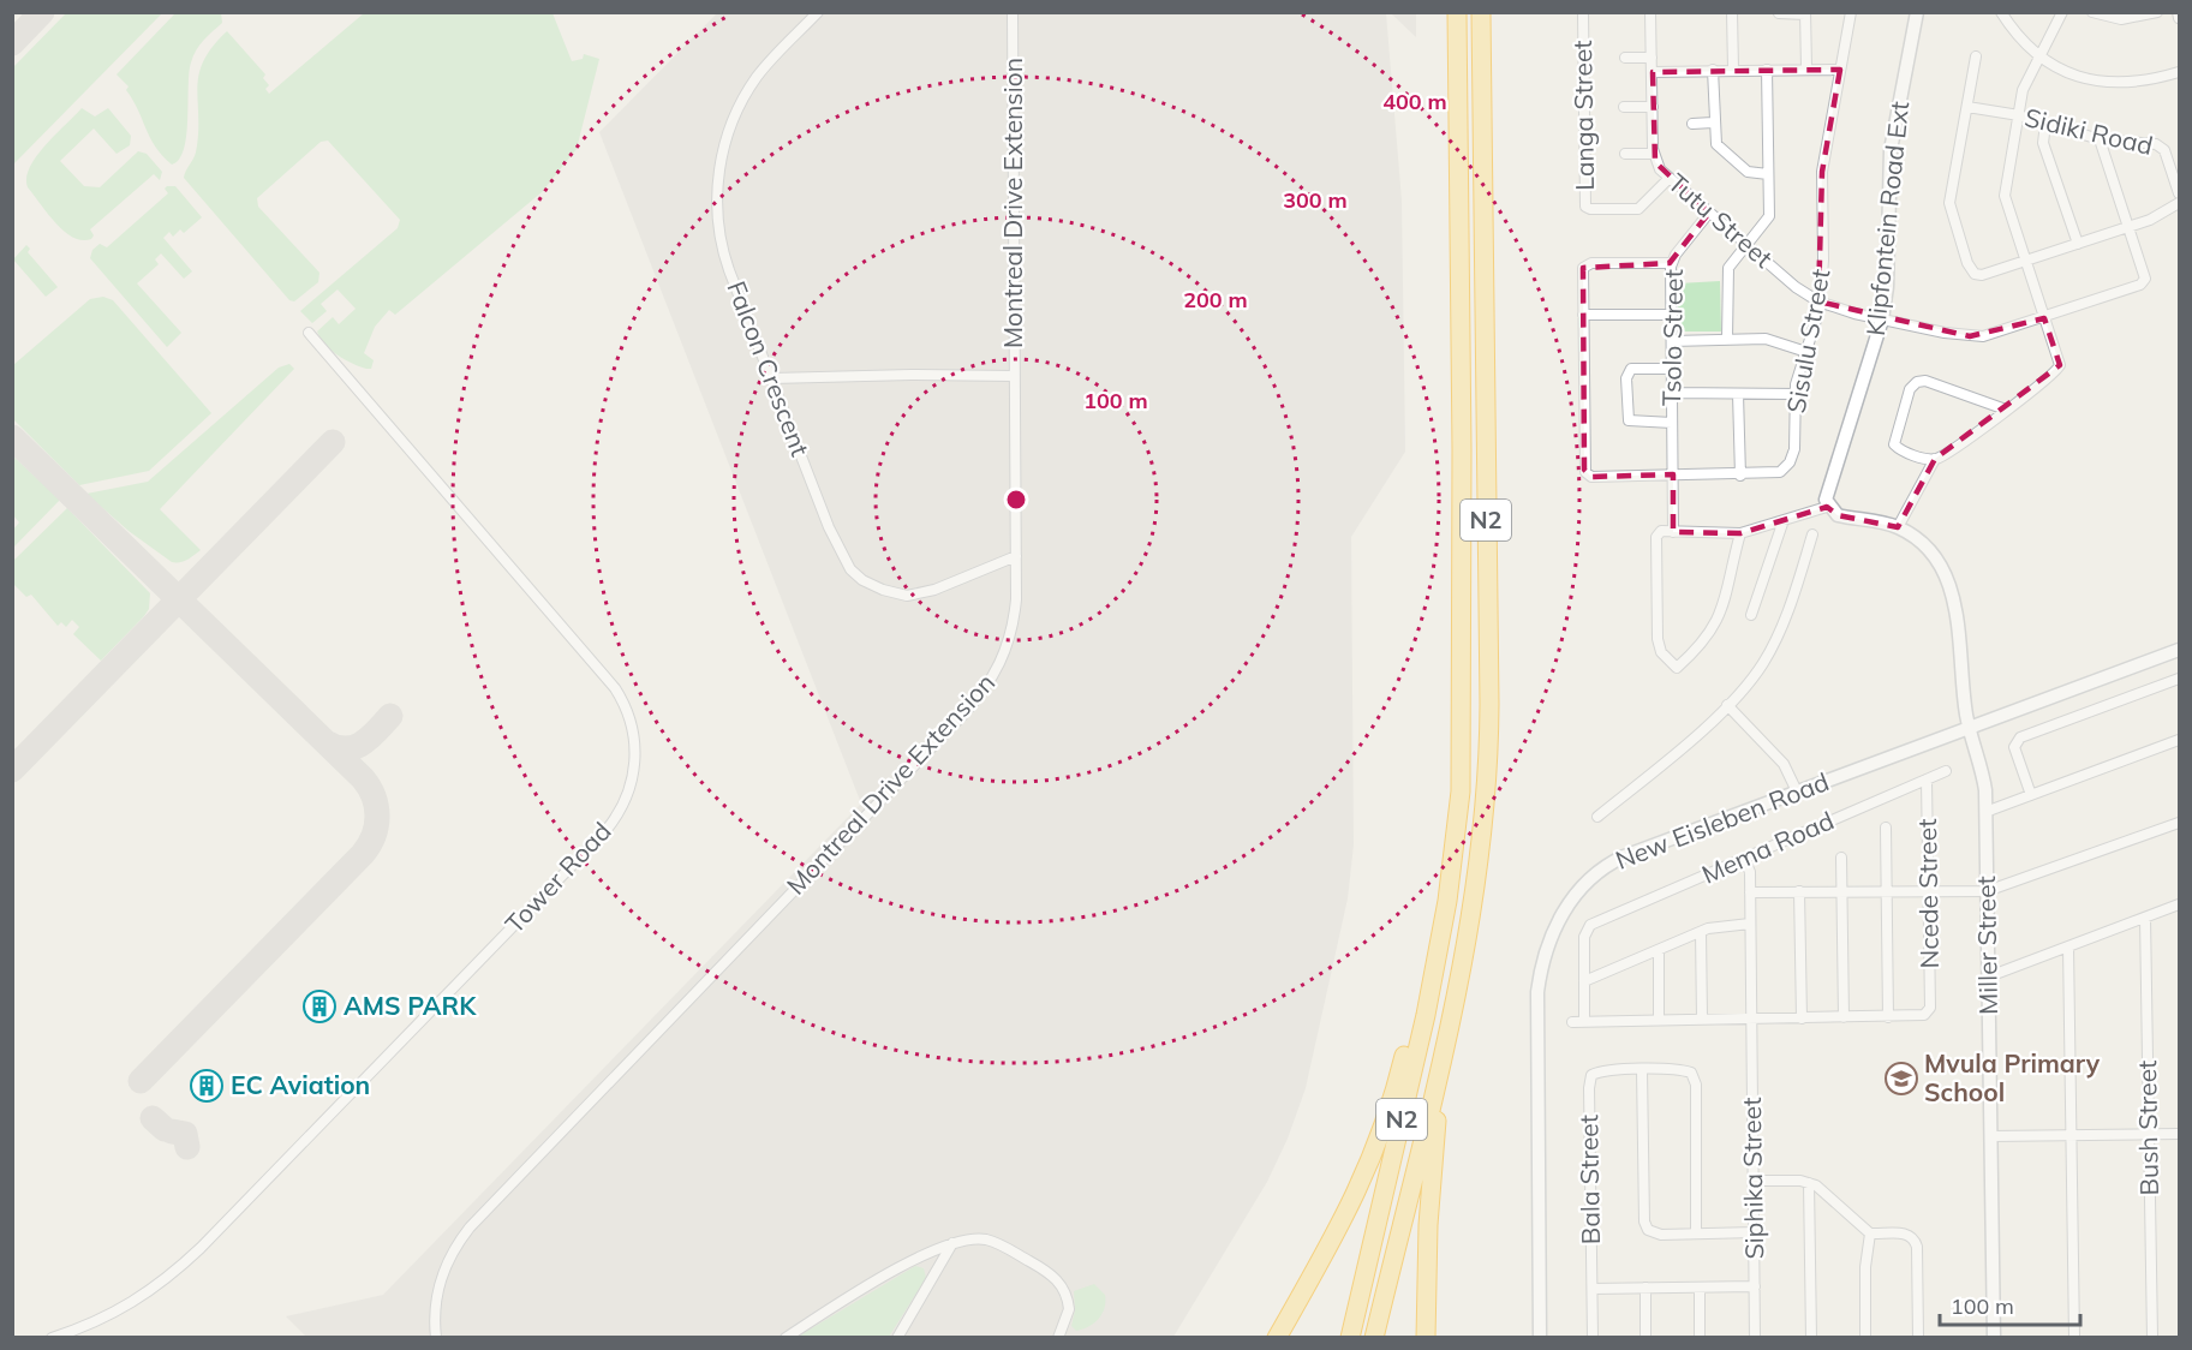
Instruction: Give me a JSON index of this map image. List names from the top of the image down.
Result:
{
  "streets": {
    "highway": ["N2"],
    "street": [
      "Langa Street",
      "Sidiki Road",
      "Montreal Drive Extension",
      "Klipfontein Road Ext",
      "Tutu Street",
      "Tsolo Street",
      "Sisulu Street",
      "Falcon Crescent",
      "New Eisleben Road",
      "Mema Road",
      "Tower Road",
      "Ncede Street",
      "Miller Street",
      "Bush Street",
      "Siphika Street",
      "Bala Street"
    ]
  },
  "crossings": [
    ["Langa Street", "Tutu Street"],
    ["Montreal Drive Extension", "Falcon Crescent"],
    ["Klipfontein Road Ext", "Tutu Street"],
    ["Tutu Street", "Tsolo Street"],
    ["Tutu Street", "Sisulu Street"],
    ["Tsolo Street", "Sisulu Street"],
    ["New Eisleben Road", "Miller Street"],
    ["Mema Road", "Ncede Street"],
    ["Mema Road", "Siphika Street"]
  ],
  "places": {
    "building": ["AMS PARK", "EC Aviation"],
    "school or university": ["Mvula Primary School"]
  },
  "scale_bar": "100 m",
  "rings": [
    "400 m",
    "300 m",
    "200 m",
    "100 m"
  ]
}
